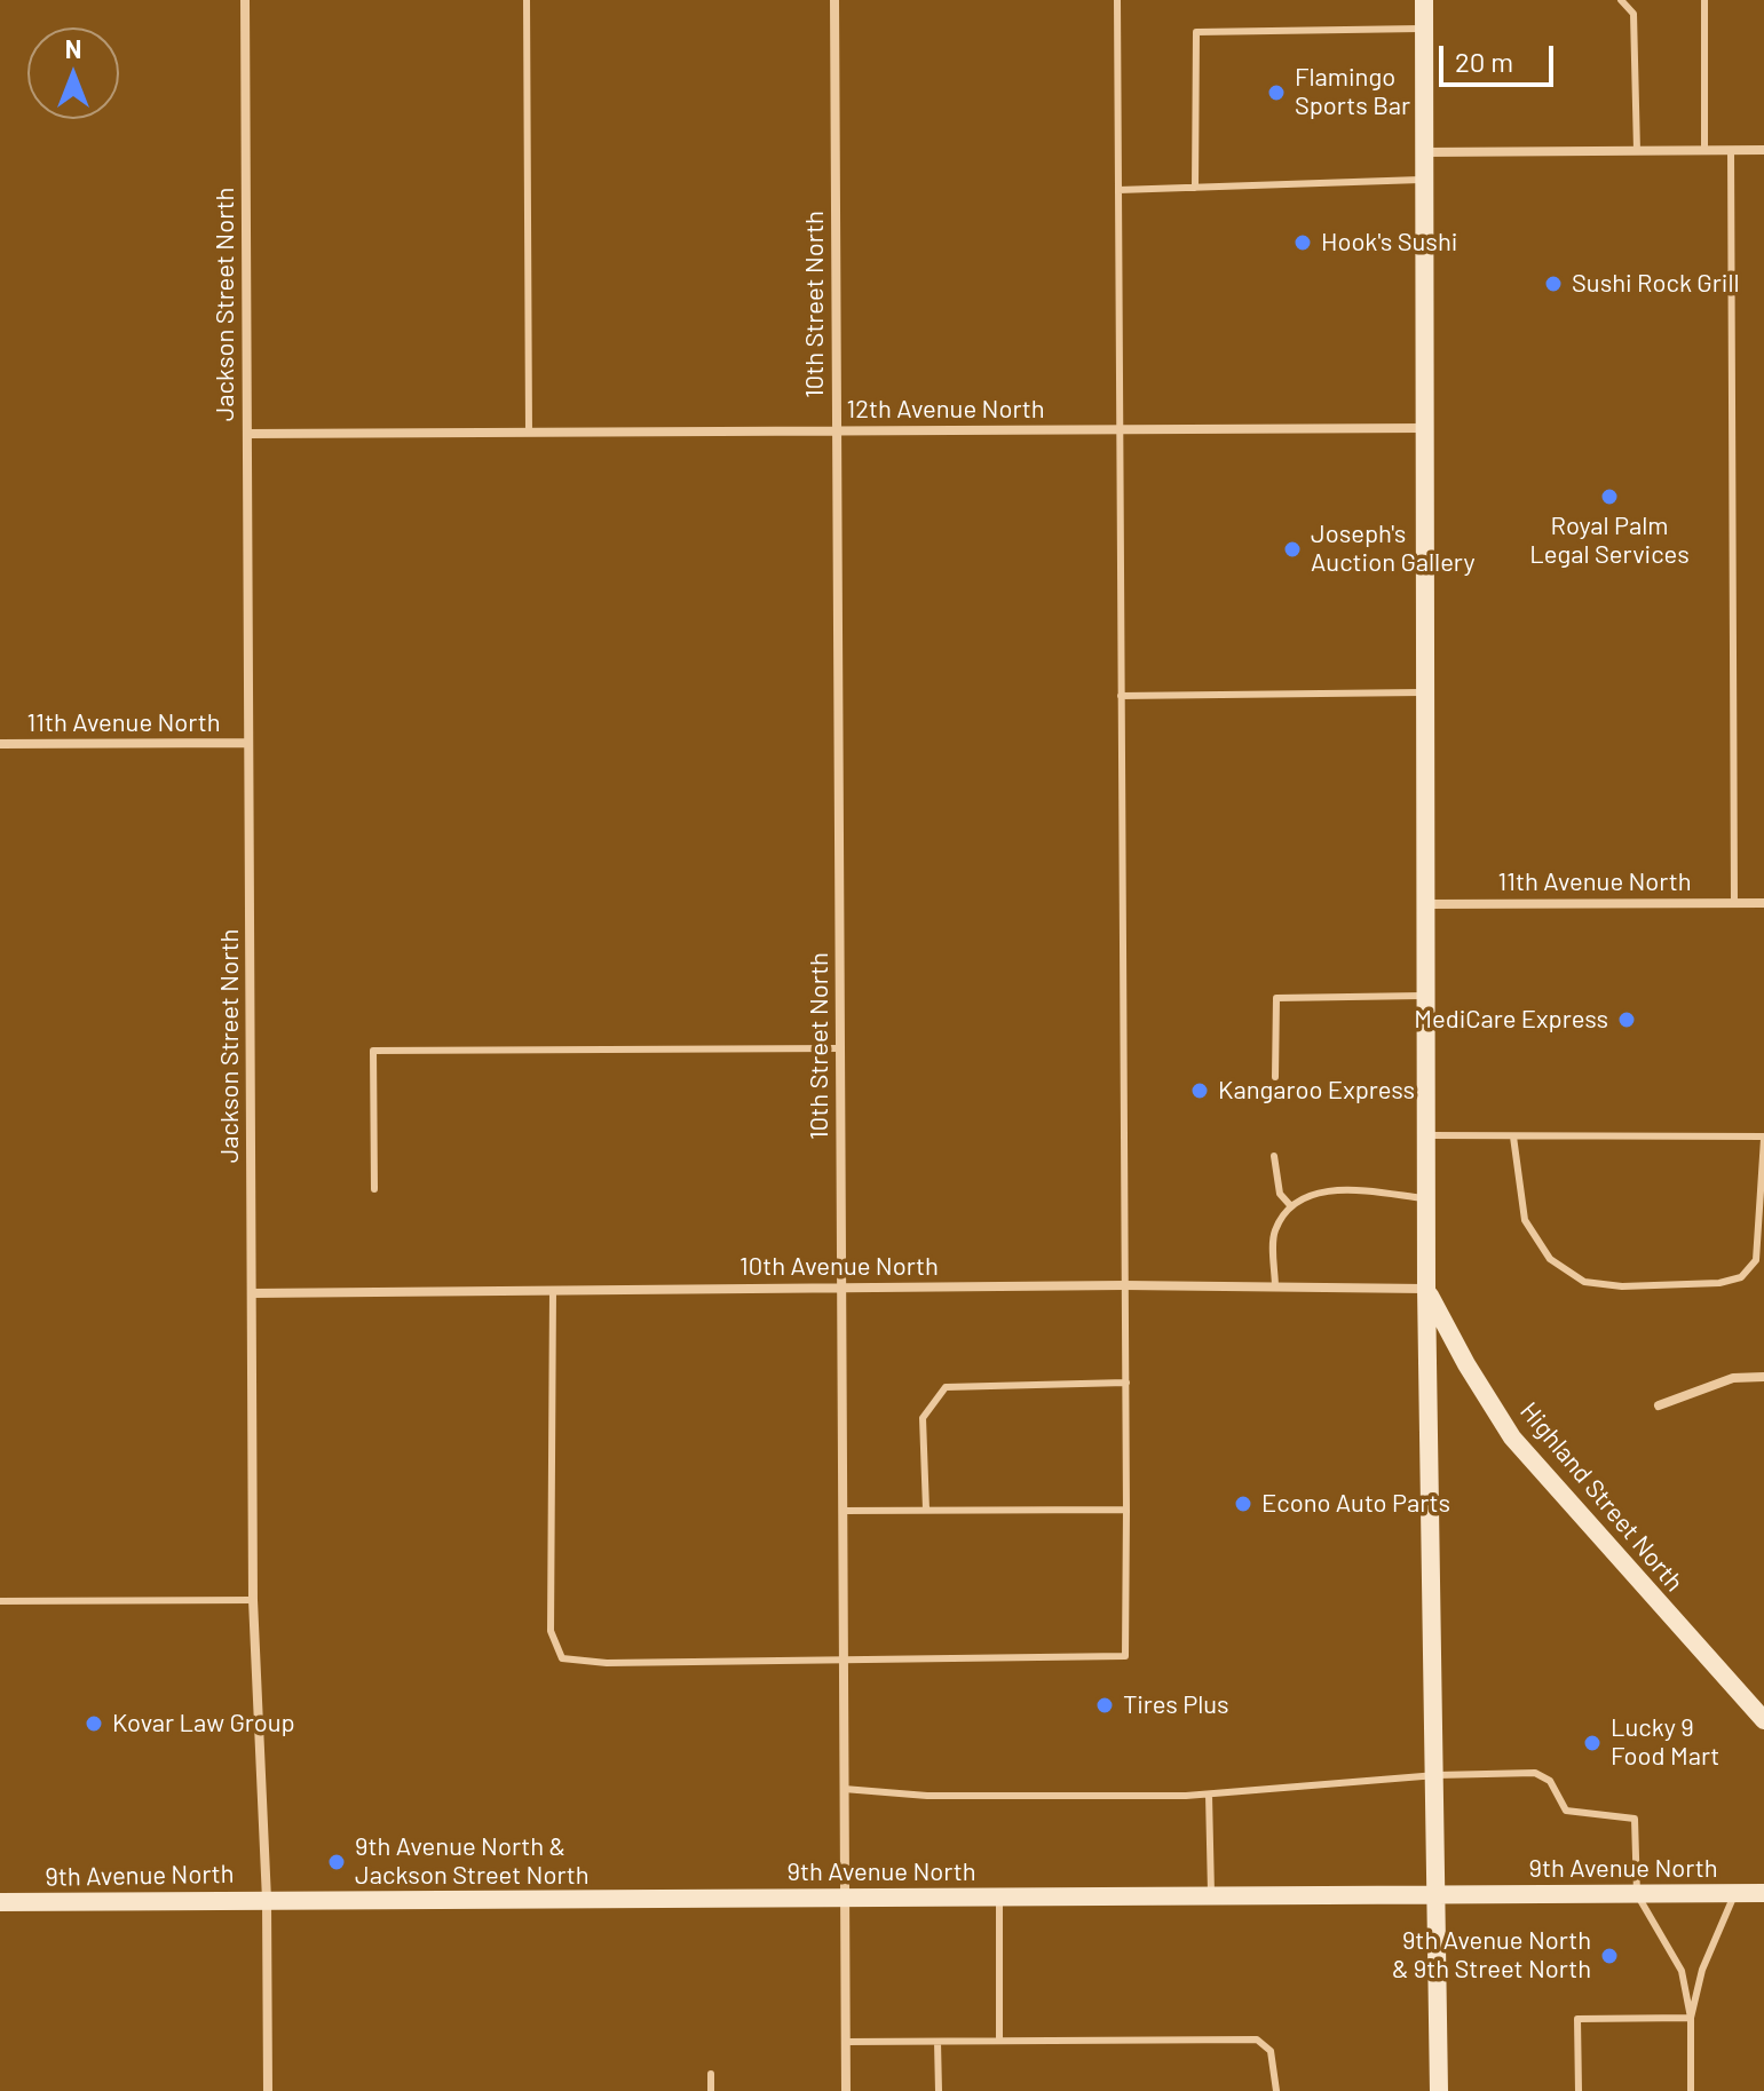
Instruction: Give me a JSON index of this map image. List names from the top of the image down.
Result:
{
  "streets": {
    "main road": ["Highland Street North", "9th Avenue North"],
    "street": [
      "Jackson Street North",
      "10th Street North",
      "12th Avenue North",
      "11th Avenue North",
      "10th Avenue North"
    ]
  },
  "crossings": [
    ["Jackson Street North", "12th Avenue North"],
    ["Jackson Street North", "11th Avenue North"],
    ["Jackson Street North", "10th Avenue North"],
    ["Jackson Street North", "9th Avenue North"],
    ["10th Street North", "12th Avenue North"],
    ["10th Street North", "10th Avenue North"],
    ["10th Street North", "9th Avenue North"],
    ["10th Avenue North", "Highland Street North"]
  ],
  "places": [
    "Flamingo Sports Bar",
    "Hook's Sushi",
    "Sushi Rock Grill",
    "Royal Palm Legal Services",
    "Joseph's Auction Gallery",
    "MediCare Express",
    "Kangaroo Express",
    "Econo Auto Parts",
    "Tires Plus",
    "Kovar Law Group",
    "Lucky 9 Food Mart",
    "9th Avenue North & Jackson Street North",
    "9th Avenue North & 9th Street North"
  ],
  "scale_bar": "20 m",
  "north": "top"
}
